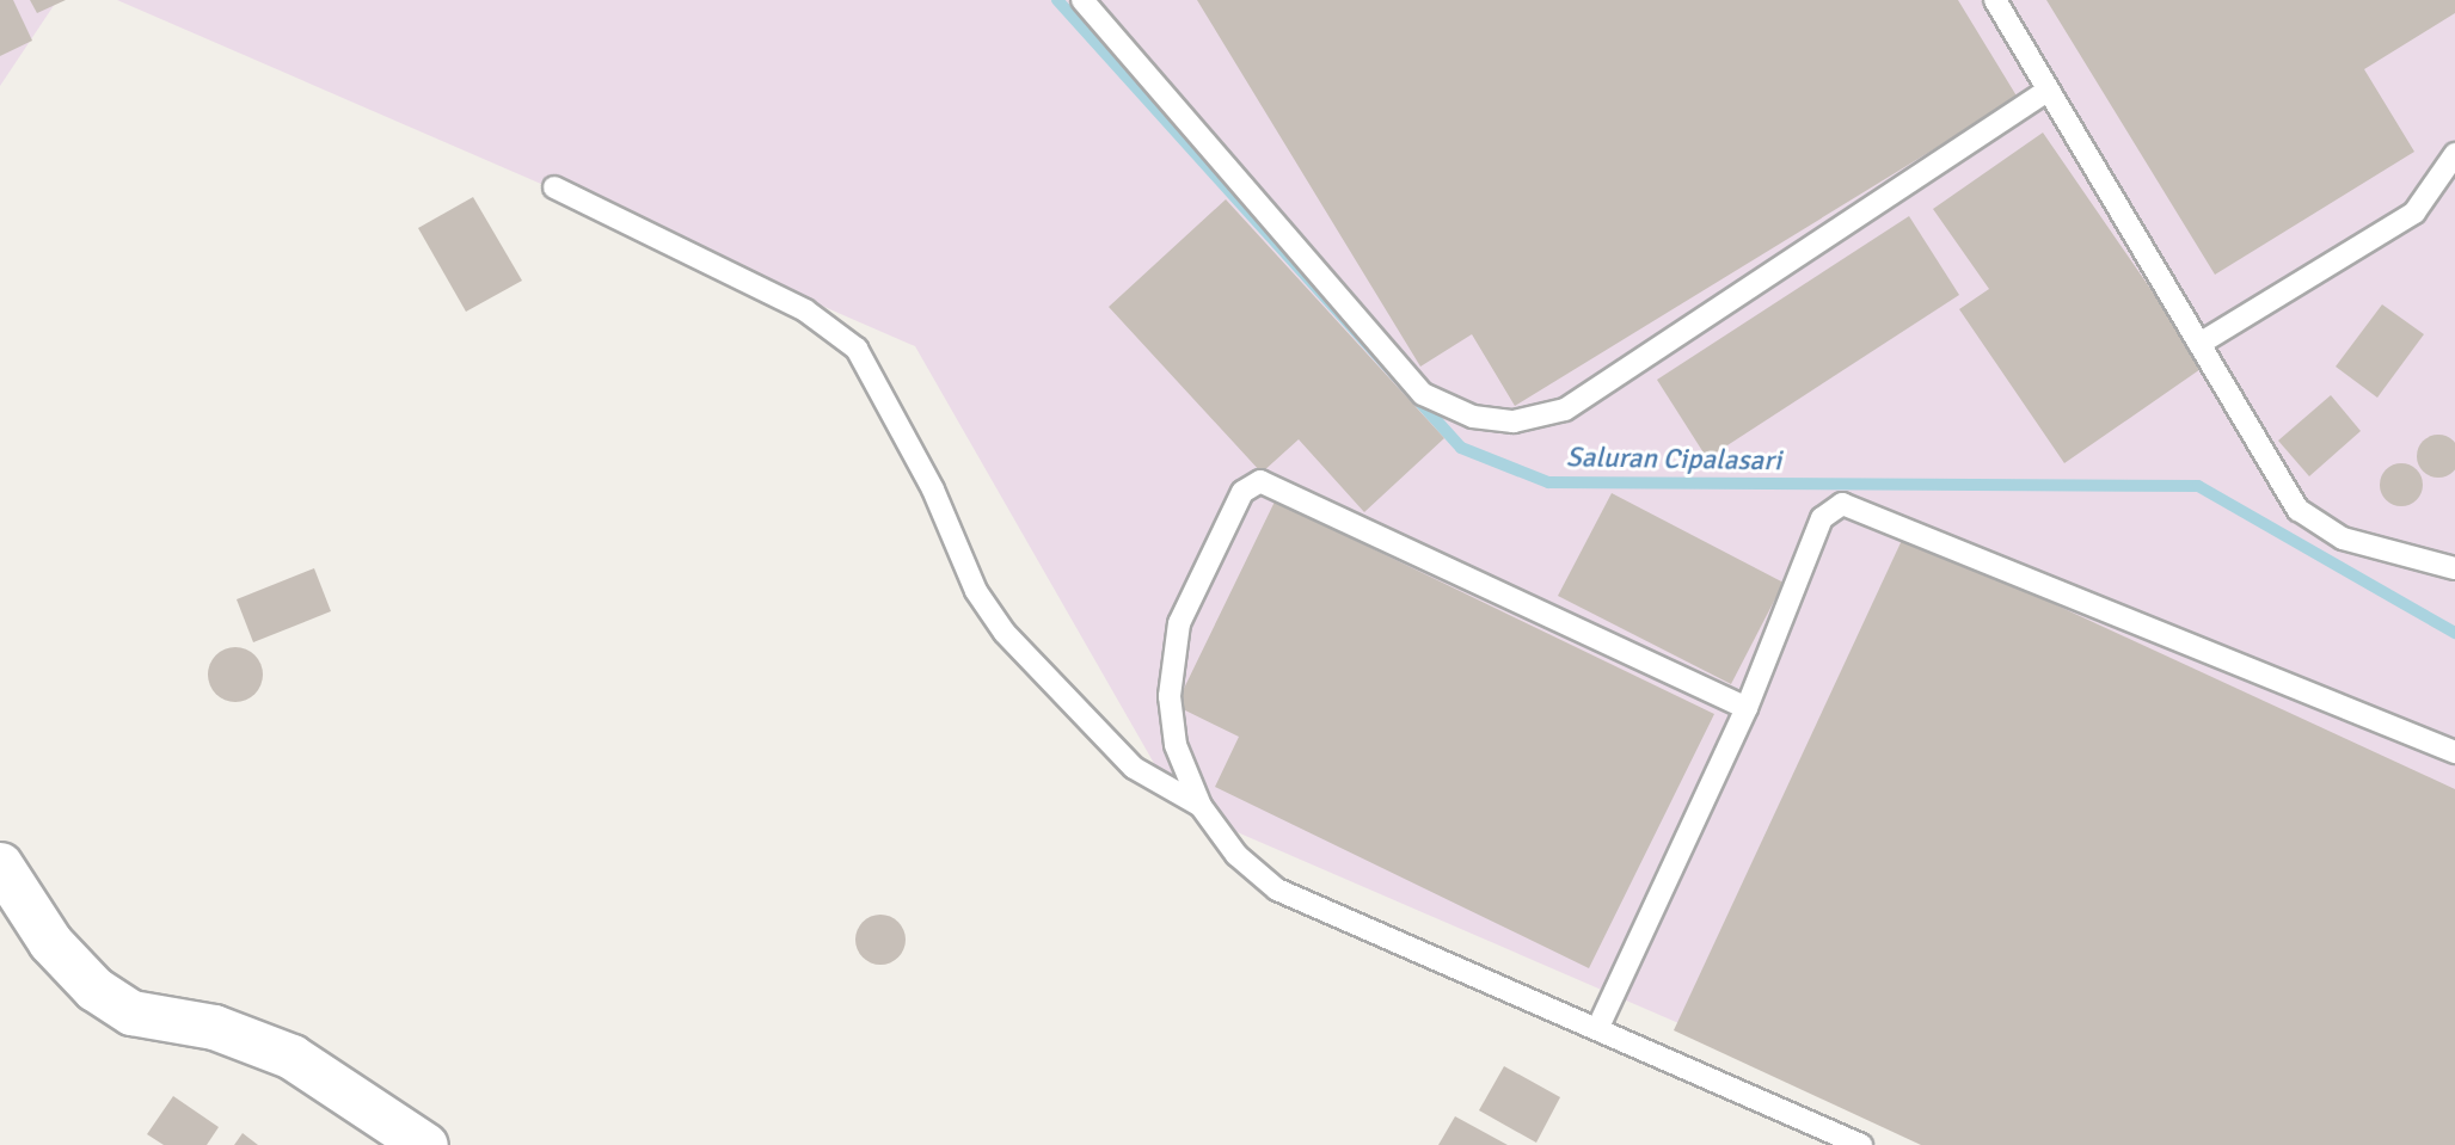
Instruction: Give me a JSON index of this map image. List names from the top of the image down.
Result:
{
  "water": ["Saluran Cipalasari"]
}
